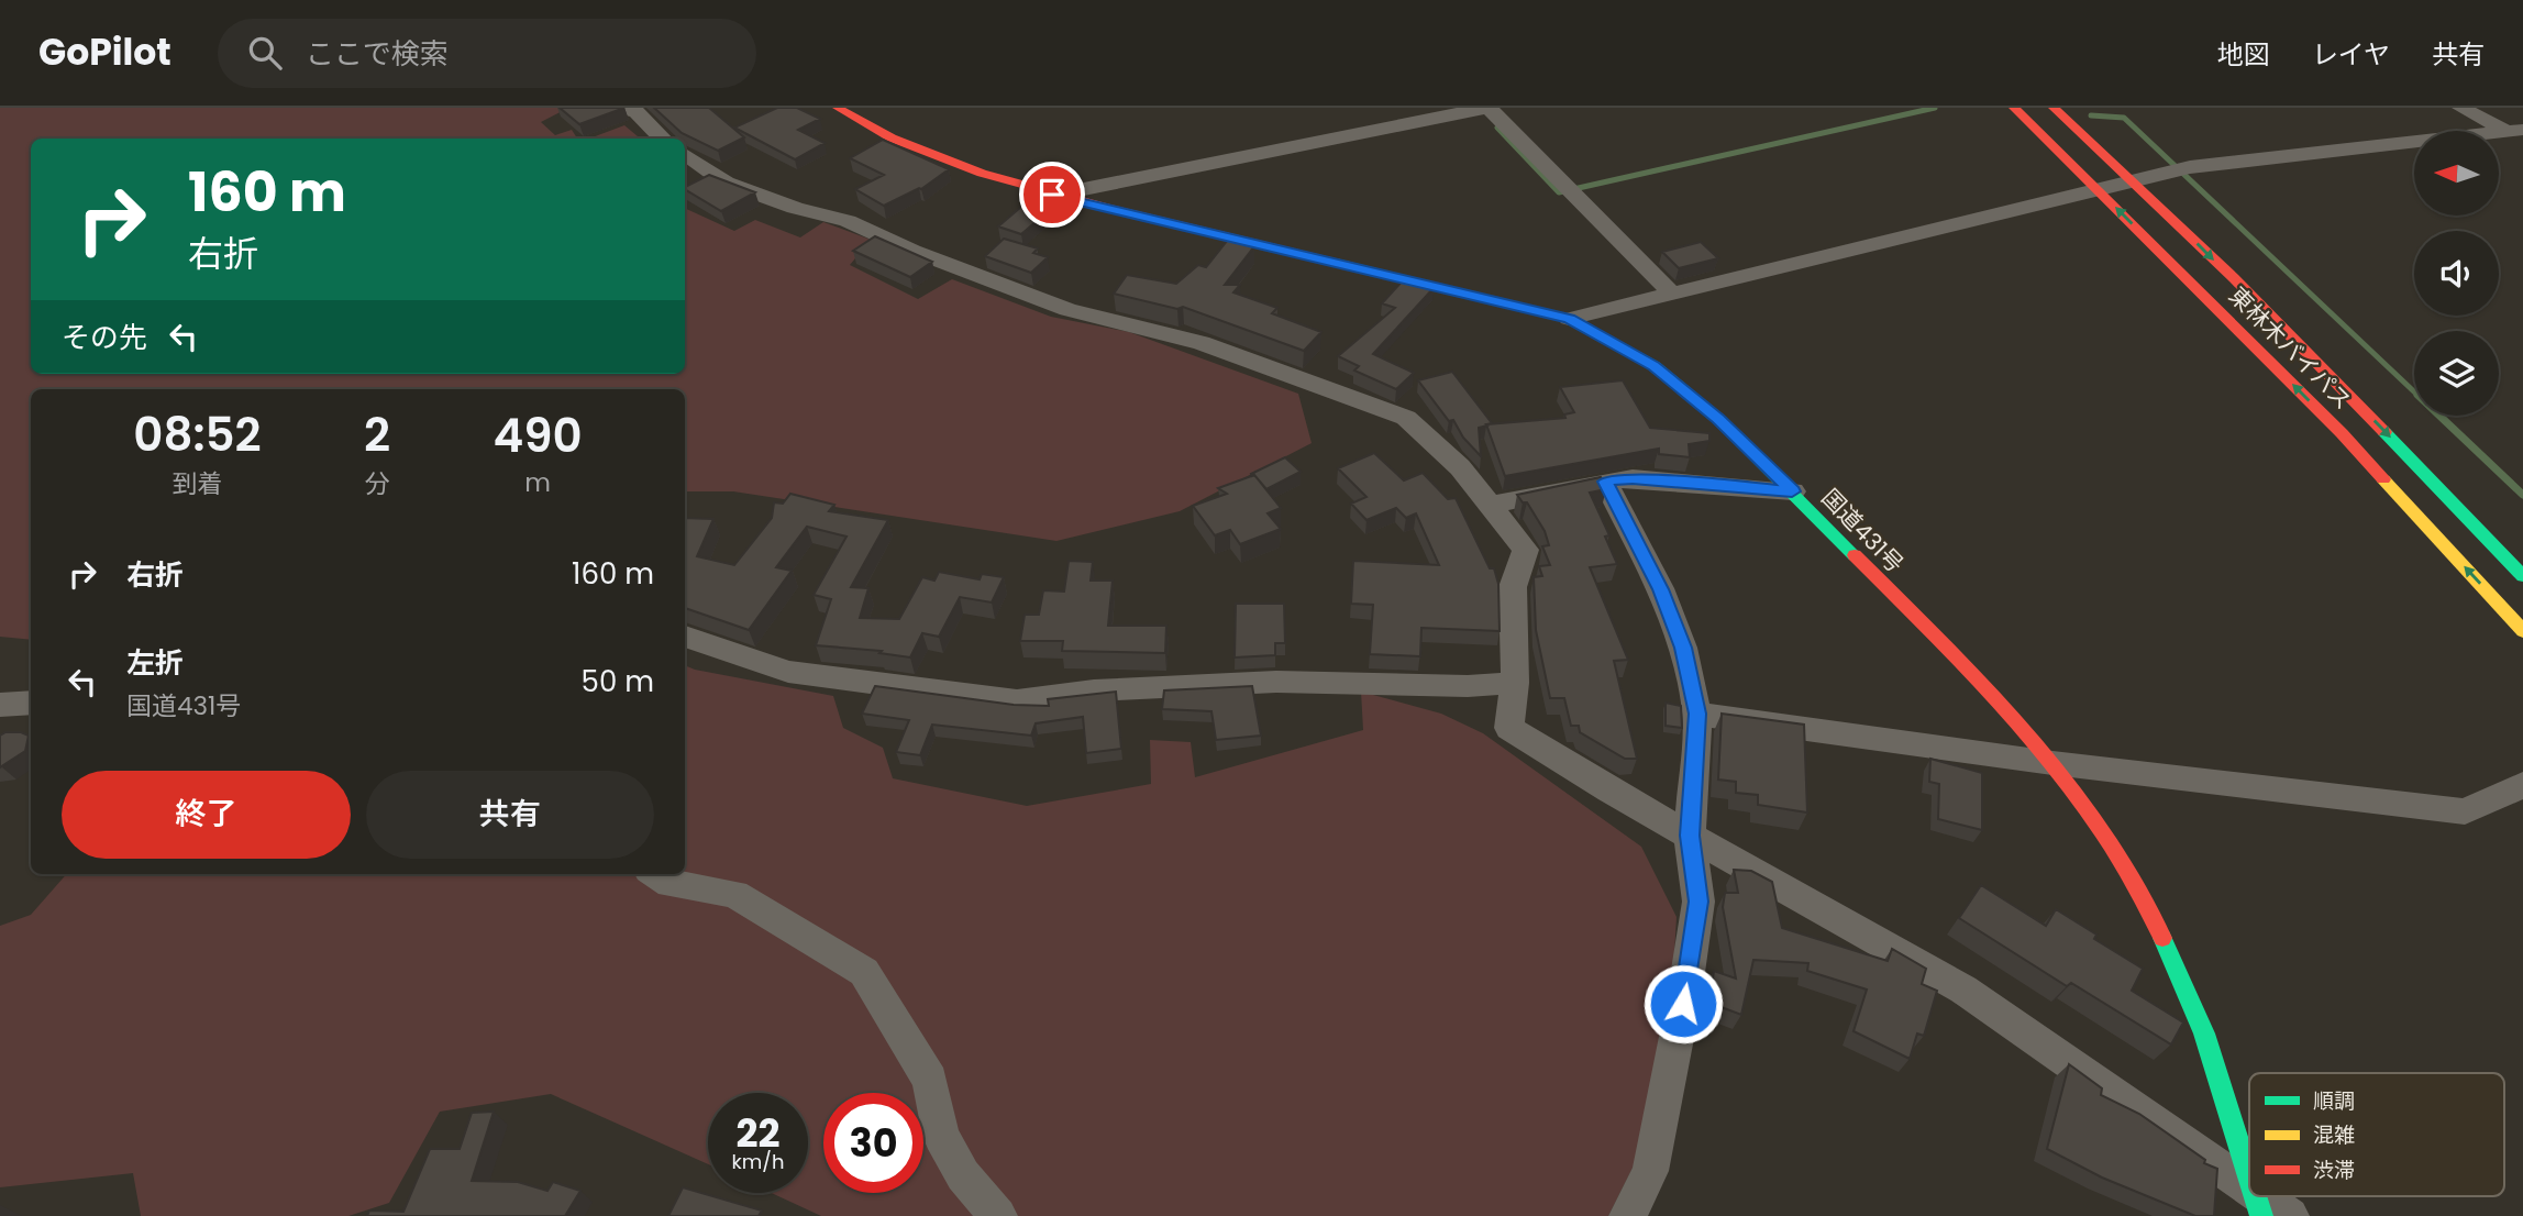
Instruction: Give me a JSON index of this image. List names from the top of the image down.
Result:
{
  "streets": {
    "highway": ["東林木バイパス", "国道431号"]
  },
  "legend": ["順調", "混雑", "渋滞"],
  "north": "left",
  "page": {
    "header": "GoPilot",
    "search": "ここで検索",
    "nav": ["地図", "レイヤ", "共有"],
    "turn": ["160 m", "右折"],
    "then": "その先",
    "eta": [
      "08:52",
      "到着",
      "2",
      "分",
      "490",
      "m"
    ],
    "list": [
      {
        "name": "右折",
        "value": "160 m"
      },
      {
        "name": "左折",
        "note": "国道431号",
        "value": "50 m"
      }
    ],
    "buttons": ["終了", "共有"],
    "speed": "22 km/h",
    "limit": "30"
  }
}
